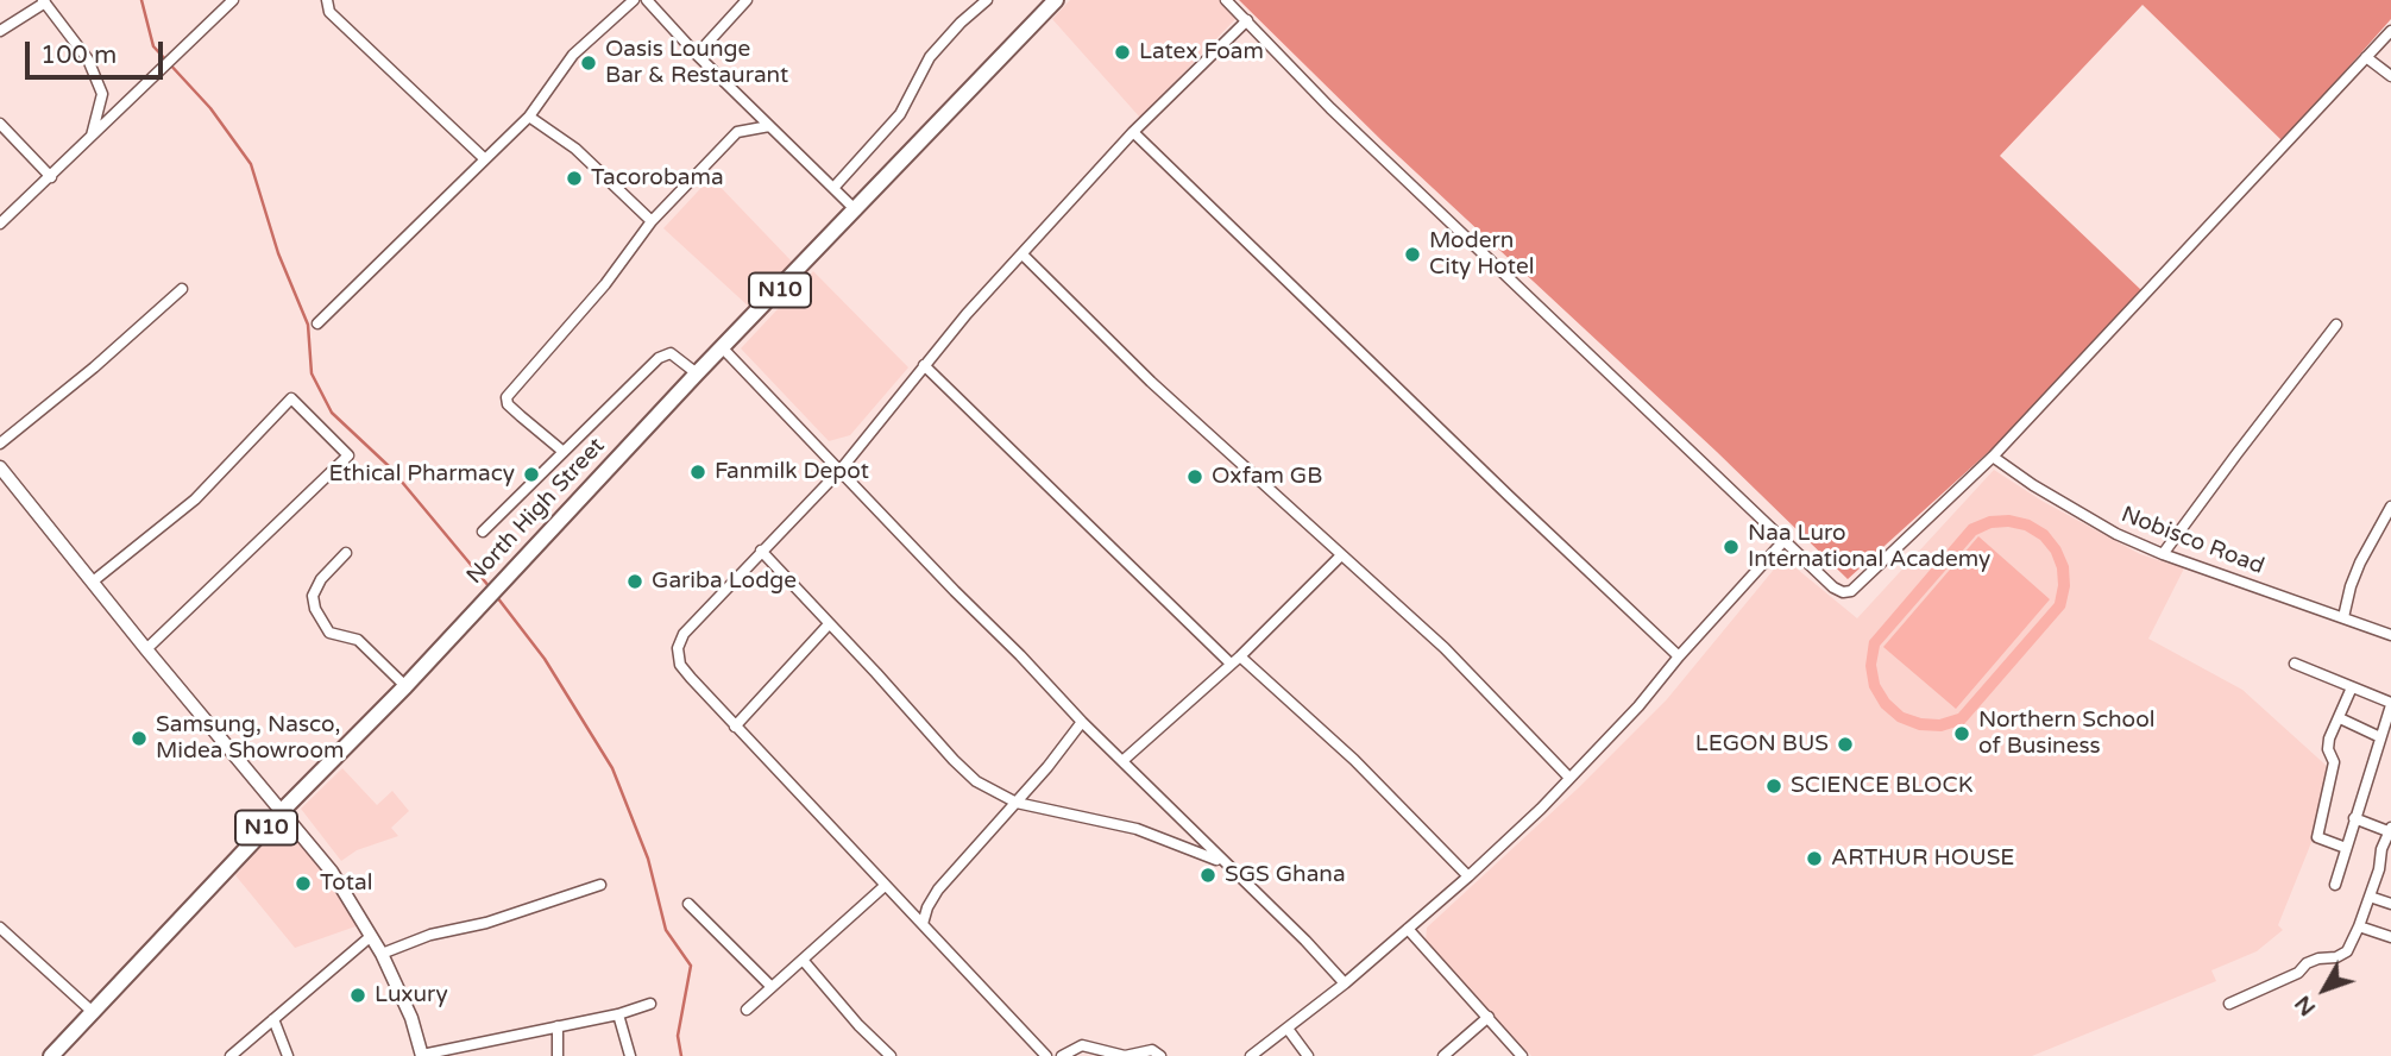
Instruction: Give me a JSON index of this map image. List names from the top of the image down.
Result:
{
  "streets": {
    "highway": ["N10", "North High Street"],
    "street": ["Nobisco Road"]
  },
  "places": [
    "Latex Foam",
    "Oasis Lounge Bar & Restaurant",
    "Tacorobama",
    "Modern City Hotel",
    "Fanmilk Depot",
    "Ethical Pharmacy",
    "Oxfam GB",
    "Naa Luro International Academy",
    "Gariba Lodge",
    "Northern School of Business",
    "Samsung, Nasco, Midea Showroom",
    "LEGON BUS",
    "SCIENCE BLOCK",
    "ARTHUR HOUSE",
    "SGS Ghana",
    "Total",
    "Luxury"
  ],
  "scale_bar": "100 m",
  "north": "bottom left"
}
